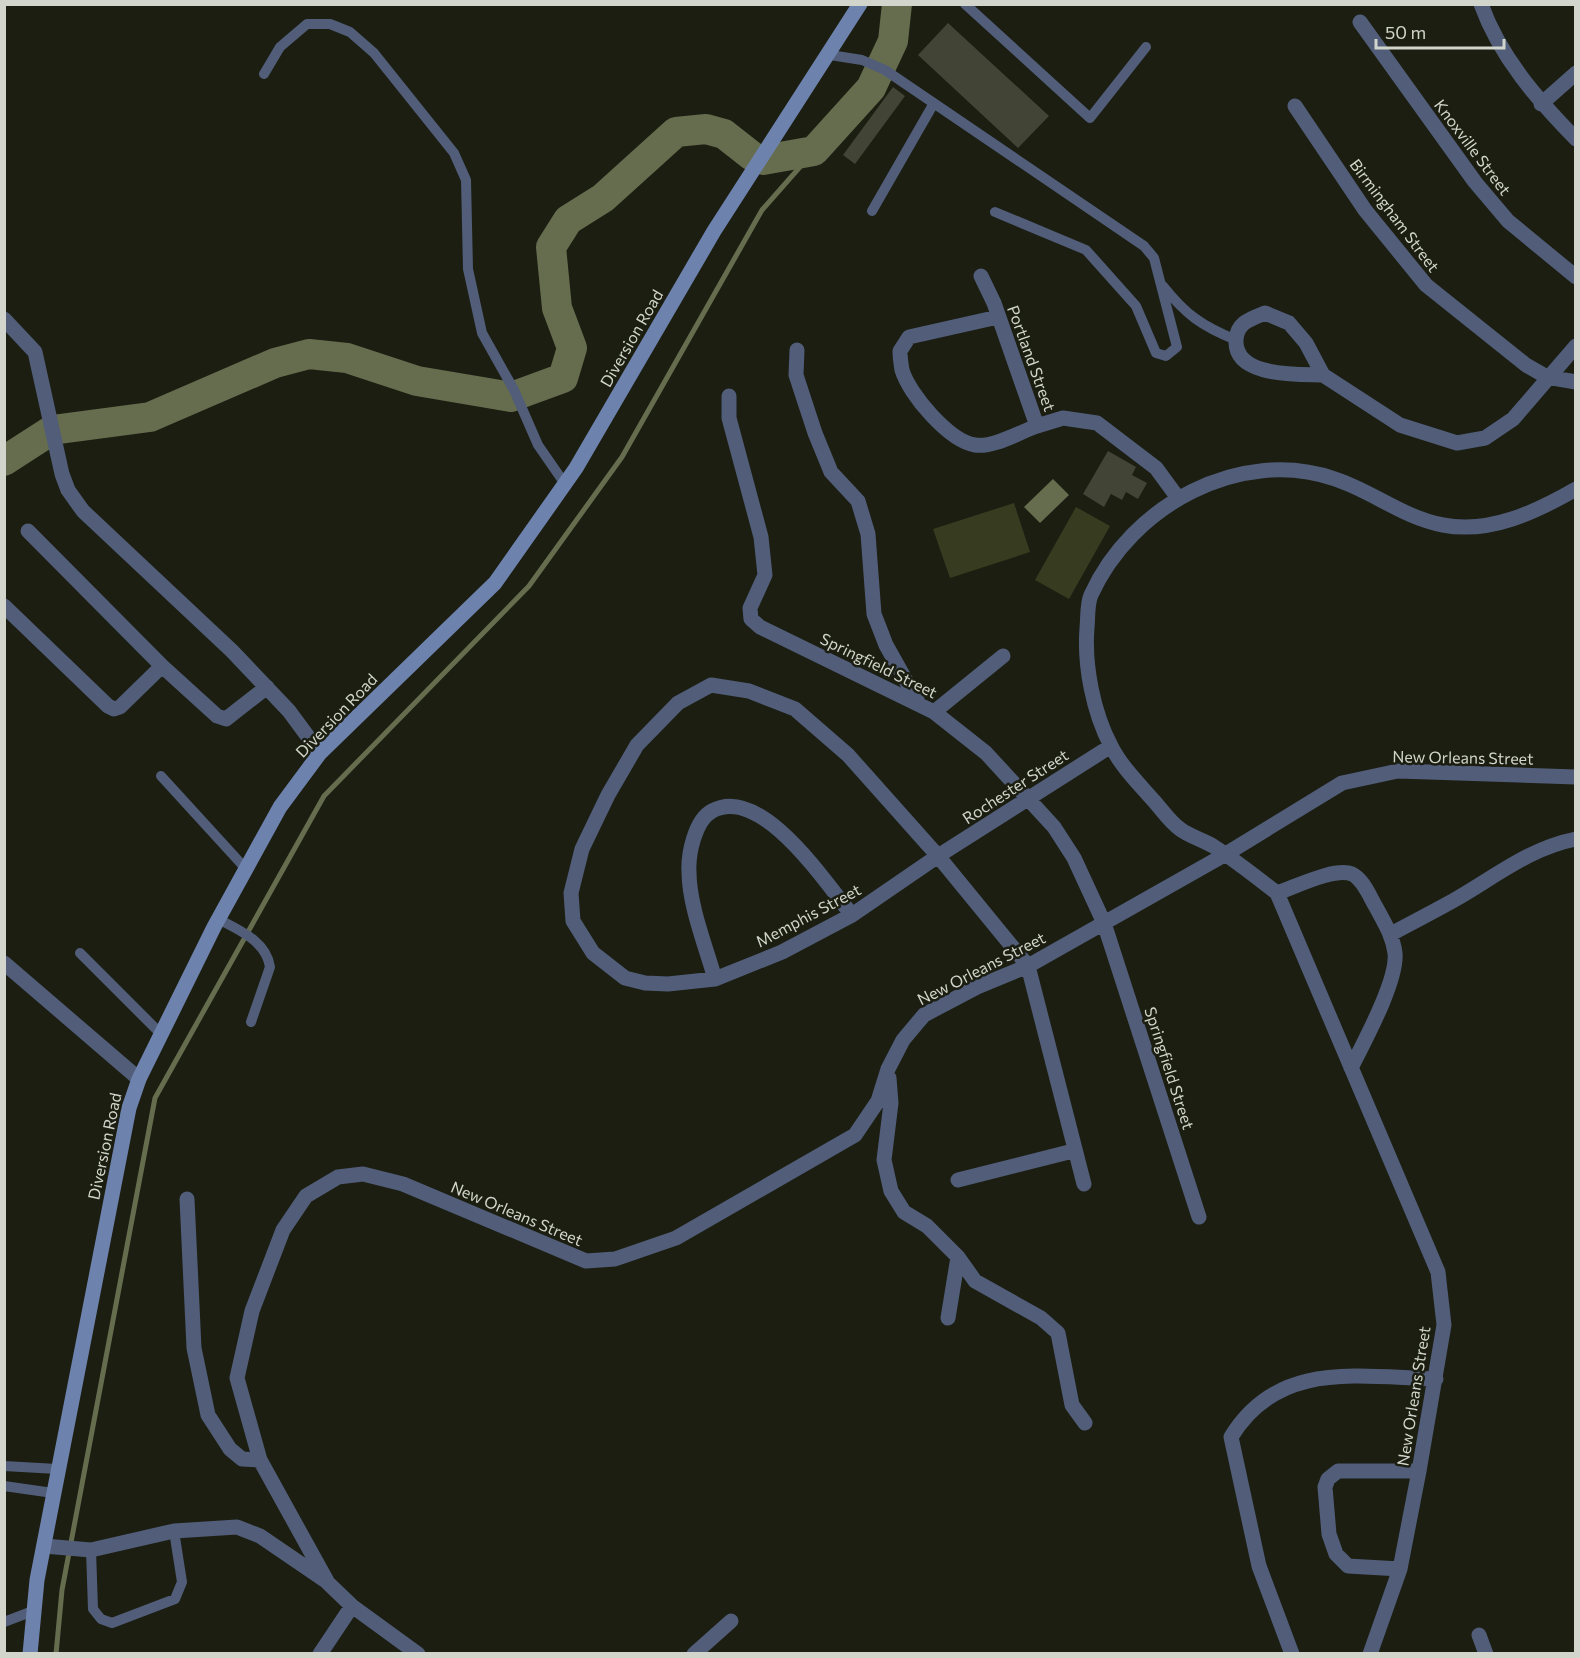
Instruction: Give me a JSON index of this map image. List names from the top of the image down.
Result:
{
  "streets": {
    "street": [
      "Knoxville Street",
      "Birmingham Street",
      "Diversion Road",
      "Portland Street",
      "Springfield Street",
      "New Orleans Street",
      "Rochester Street",
      "Memphis Street"
    ]
  },
  "crossings": [
    ["Portland Street", "New Orleans Street"],
    ["Springfield Street", "New Orleans Street"],
    ["Springfield Street", "Rochester Street"],
    ["New Orleans Street", "Rochester Street"],
    ["New Orleans Street", "Memphis Street"],
    ["Rochester Street", "Memphis Street"]
  ],
  "scale_bar": "50 m"
}
